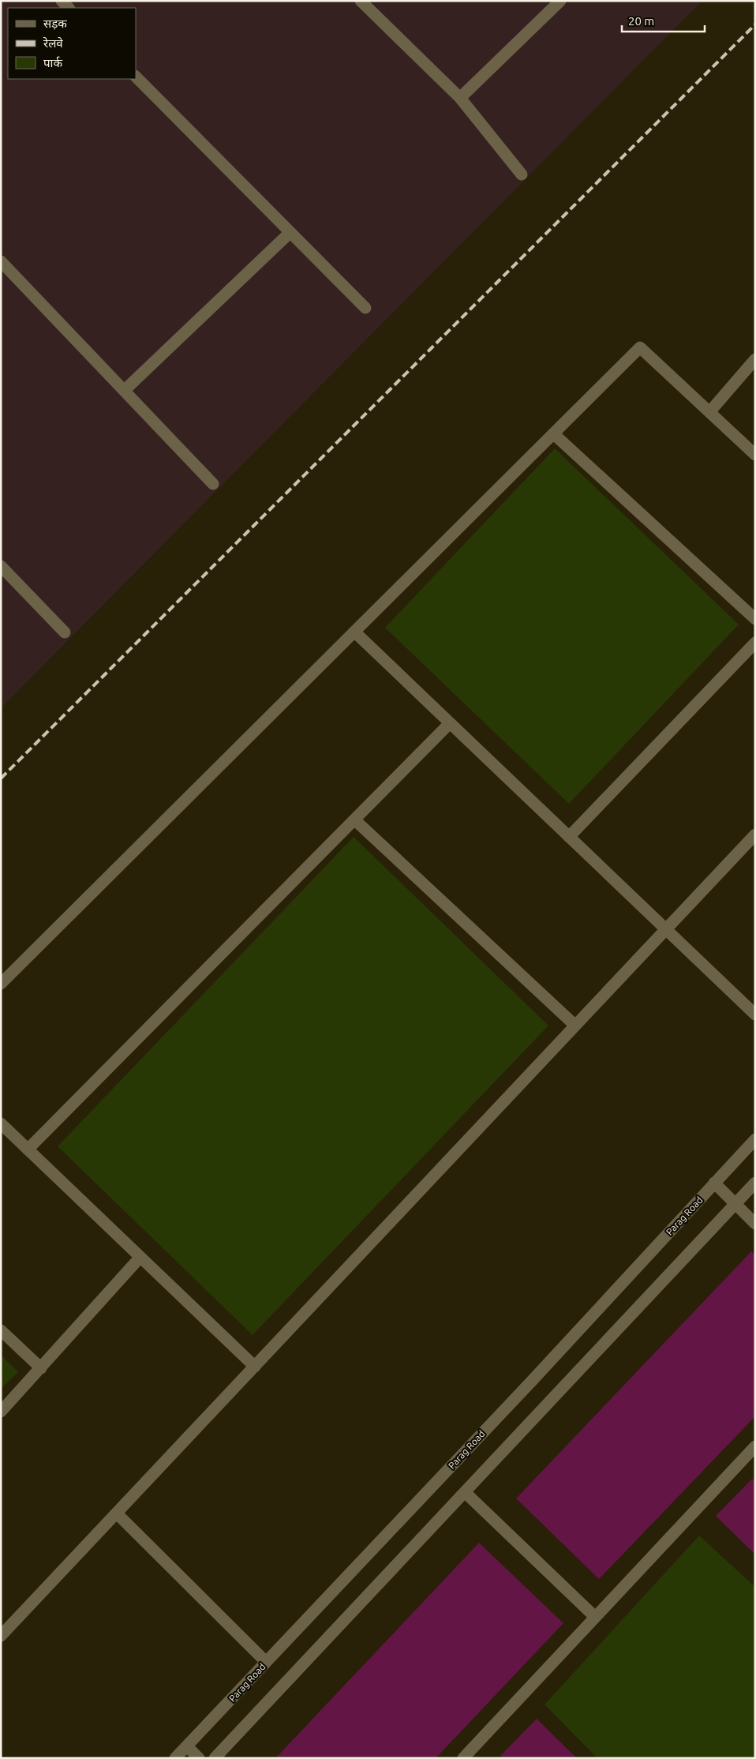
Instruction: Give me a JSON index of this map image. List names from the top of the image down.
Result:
{
  "streets": {
    "street": ["Parag Road"]
  },
  "legend": ["सड़क", "रेलवे", "पार्क"],
  "scale_bar": "20 m"
}
